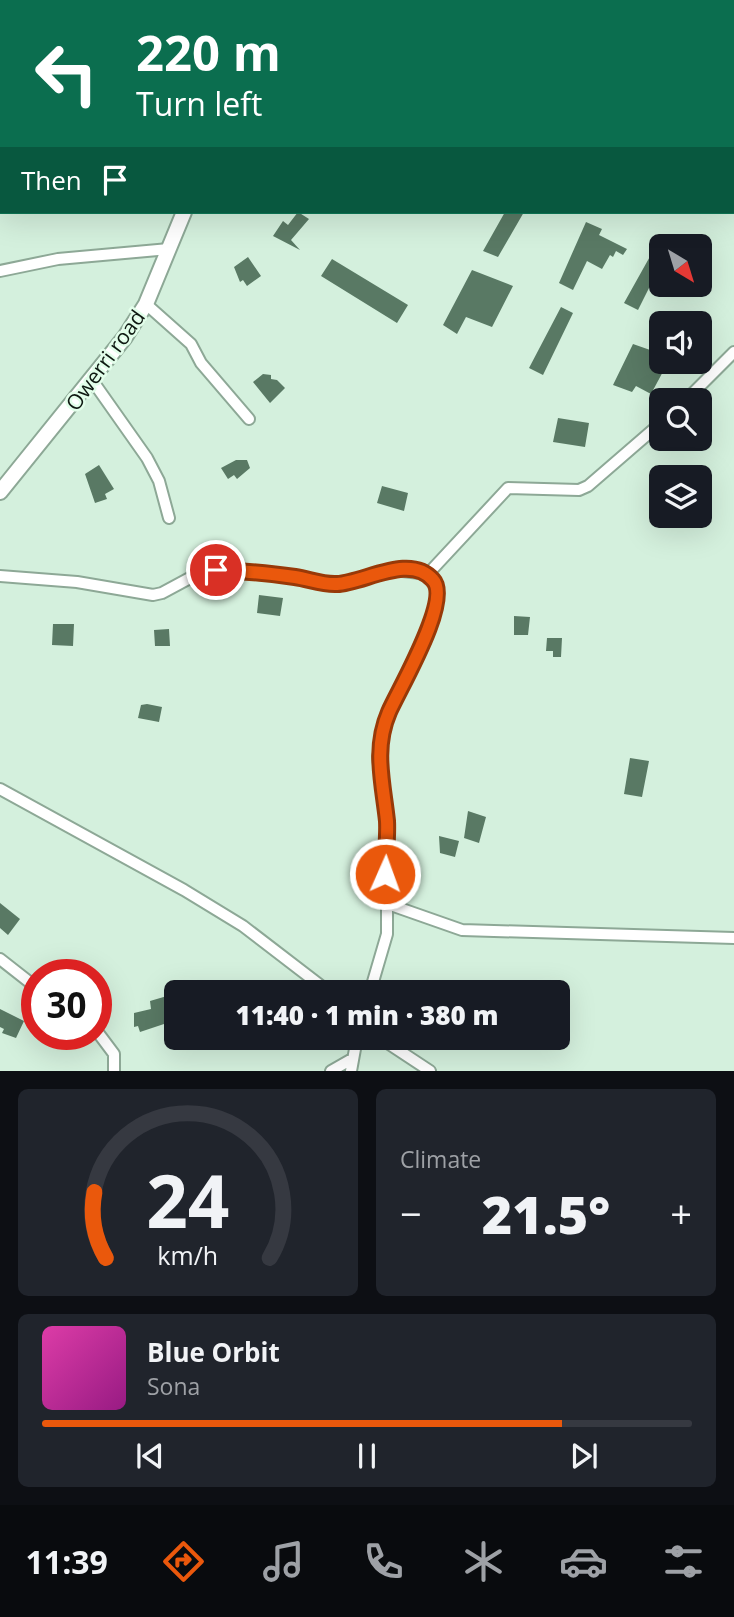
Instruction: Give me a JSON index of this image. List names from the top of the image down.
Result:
{
  "streets": {
    "main road": ["Owerri road"]
  },
  "north": "bottom right",
  "page": {
    "turn": ["220 m", "Turn left"],
    "then": "Then",
    "limit": "30",
    "trip": "11:40 · 1 min · 380 m",
    "tile": "Climate",
    "heat": ["−", "21.5°", "+"],
    "song": ["Blue Orbit", "Sona"],
    "tabs": "11:39",
    "gauge": ["24", "km/h"]
  }
}
